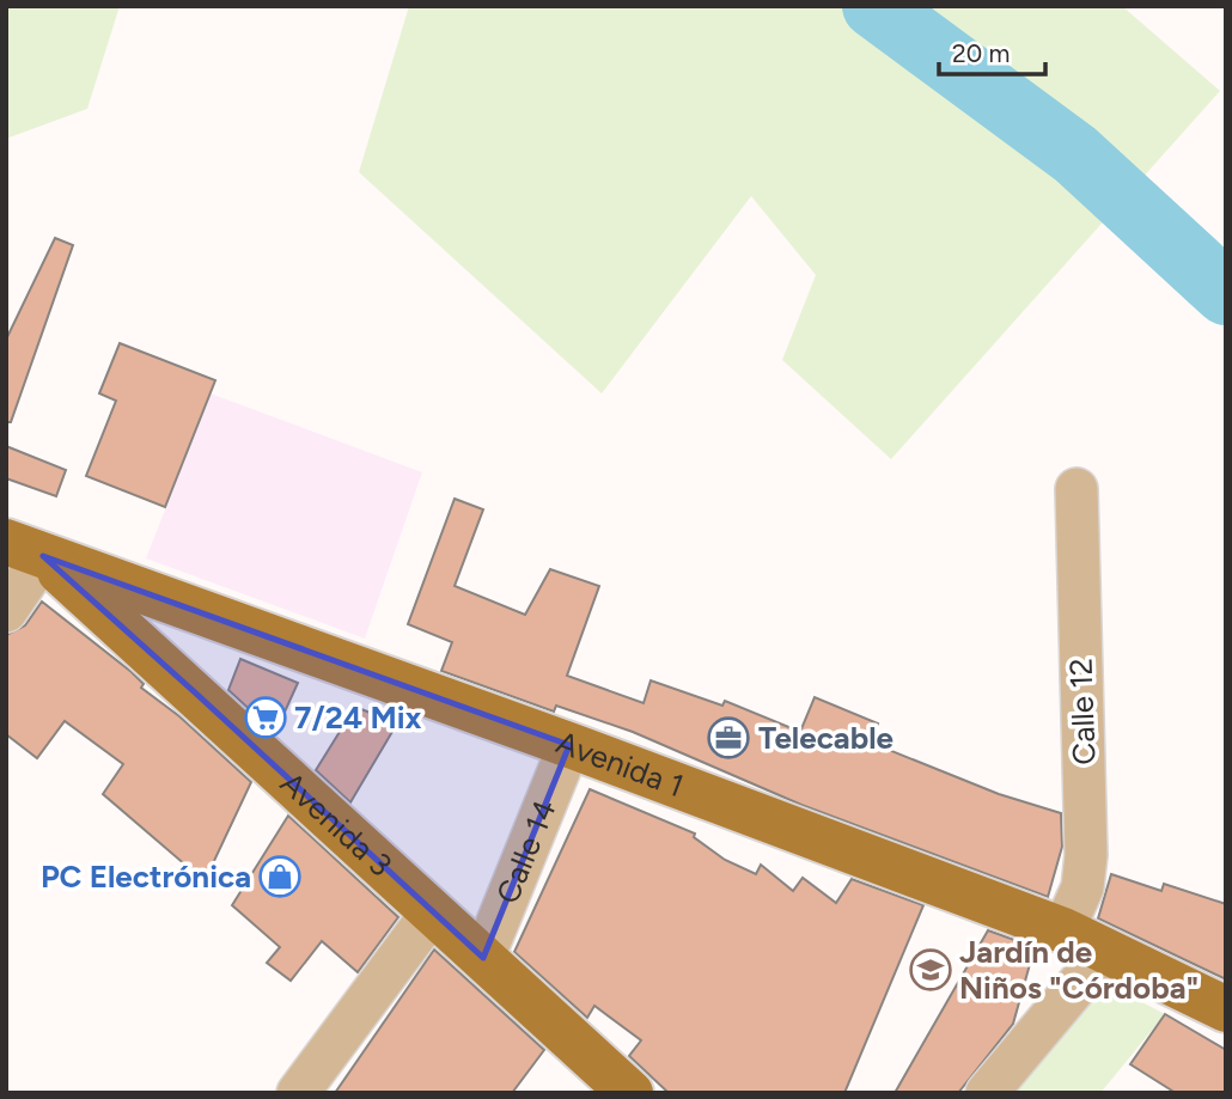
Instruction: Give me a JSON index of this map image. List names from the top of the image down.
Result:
{
  "streets": {
    "main road": ["Avenida 1", "Avenida 3"],
    "street": ["Calle 12", "Calle 14"]
  },
  "crossings": [
    ["Calle 12", "Avenida 1"],
    ["Avenida 1", "Avenida 3"],
    ["Avenida 1", "Calle 14"],
    ["Avenida 3", "Calle 14"]
  ],
  "places": {
    "supermarket": ["7/24 Mix"],
    "office": ["Telecable"],
    "shop": ["PC Electrónica"],
    "school or university": ["Jardín de Niños \"Córdoba\""]
  },
  "scale_bar": "20 m"
}
